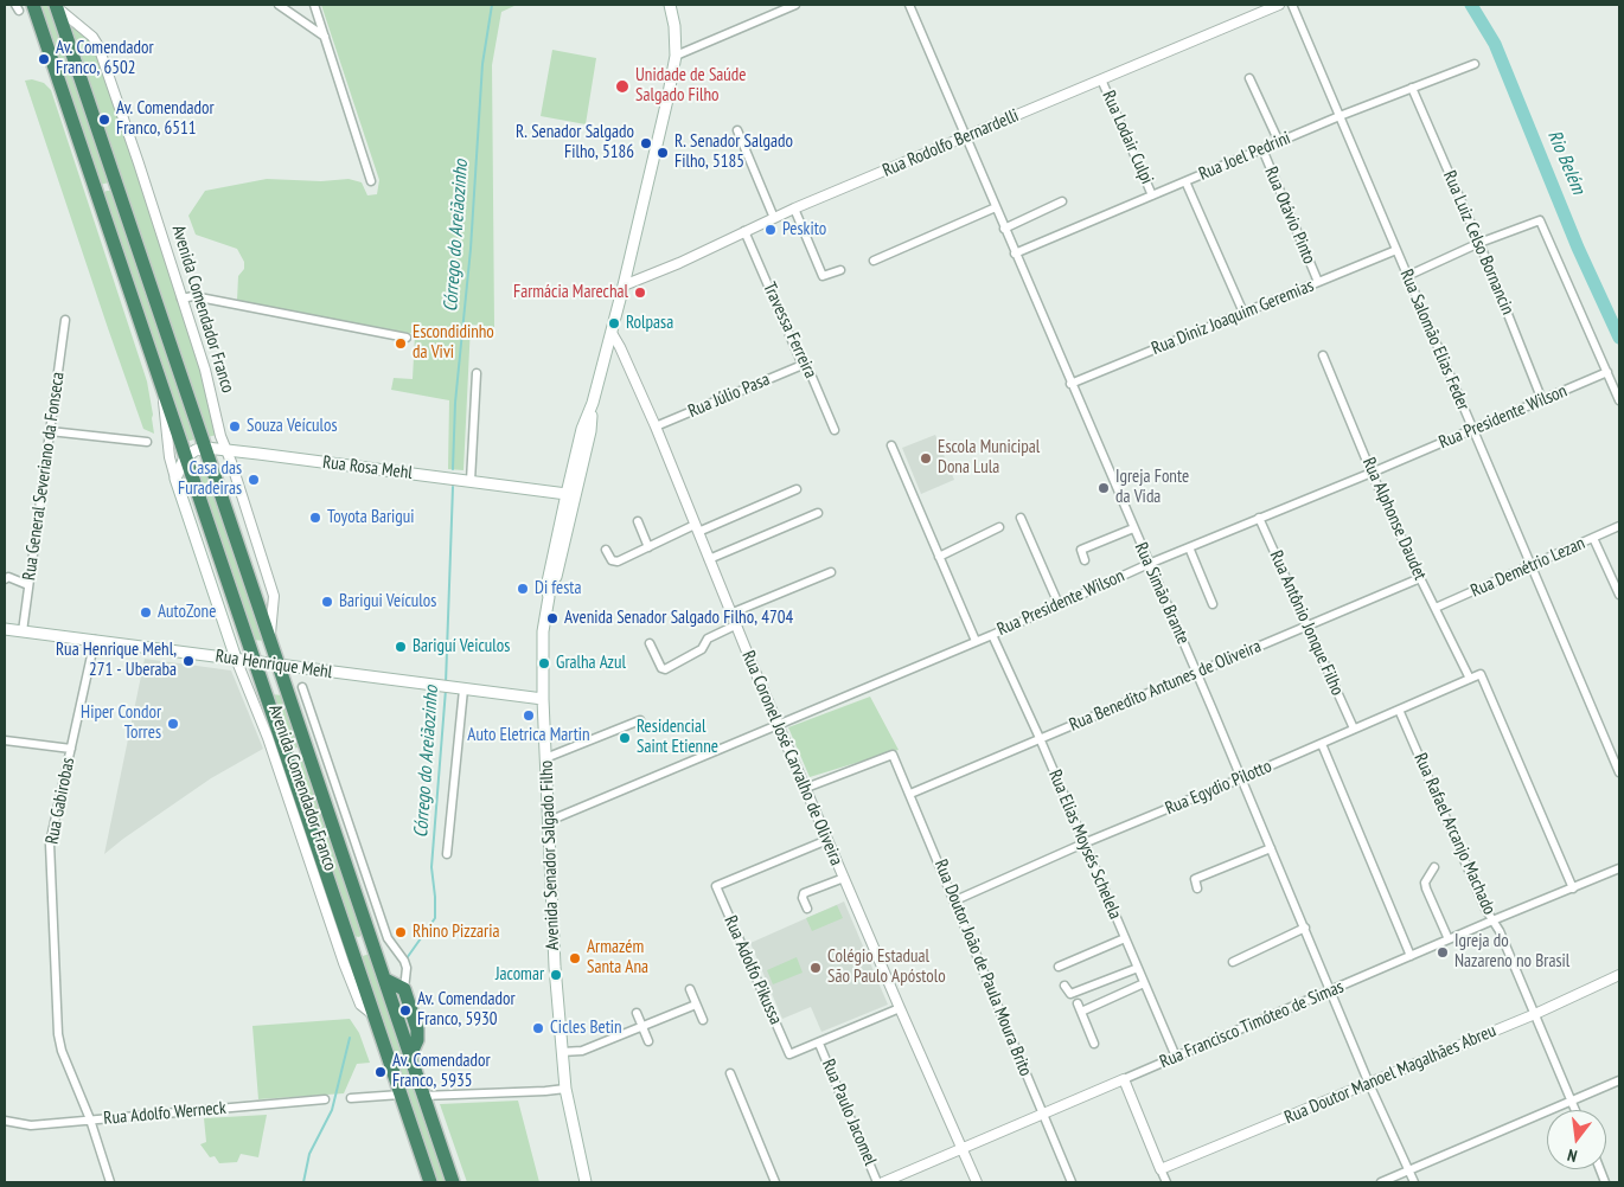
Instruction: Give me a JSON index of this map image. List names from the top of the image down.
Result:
{
  "streets": {
    "highway": ["Avenida Comendador Franco"],
    "main road": ["Rua Rosa Mehl", "Rua Henrique Mehl", "Avenida Senador Salgado Filho"],
    "street": [
      "Rua Lodair Culpi",
      "Rua Rodolfo Bernardelli",
      "Rua Joel Pedrini",
      "Rua Otávio Pinto",
      "Rua Luiz Celso Bornancin",
      "Rua Diniz Joaquim Geremias",
      "Travessa Ferreira",
      "Rua Salomão Elias Feder",
      "Rua Júlio Pasa",
      "Rua Presidente Wilson",
      "Rua General Severiano da Fonseca",
      "Rua Alphonse Daudet",
      "Rua Demétrio Lezan",
      "Rua Simão Brante",
      "Rua Antônio Jonque Filho",
      "Rua Benedito Antunes de Oliveira",
      "Rua Coronel José Carvalho de Oliveira",
      "Rua Egydio Pilotto",
      "Rua Gabirobas",
      "Rua Rafael Arcanjo Machado",
      "Rua Elias Moysés Schelela",
      "Rua Doutor João de Paula Moura Brito",
      "Rua Adolfo Pikussa",
      "Rua Francisco Timóteo de Simas",
      "Rua Doutor Manoel Magalhães Abreu",
      "Rua Paulo Jacomel",
      "Rua Adolfo Werneck"
    ]
  },
  "crossings": [
    ["Rua Lodair Culpi", "Rua Rodolfo Bernardelli"],
    ["Rua Lodair Culpi", "Rua Joel Pedrini"],
    ["Rua Rodolfo Bernardelli", "Travessa Ferreira"],
    ["Rua Rodolfo Bernardelli", "Rua Simão Brante"],
    ["Rua Rodolfo Bernardelli", "Avenida Senador Salgado Filho"],
    ["Rua Joel Pedrini", "Rua Otávio Pinto"],
    ["Rua Joel Pedrini", "Rua Luiz Celso Bornancin"],
    ["Rua Joel Pedrini", "Rua Salomão Elias Feder"],
    ["Rua Joel Pedrini", "Rua Simão Brante"],
    ["Rua Otávio Pinto", "Rua Diniz Joaquim Geremias"],
    ["Rua Luiz Celso Bornancin", "Rua Presidente Wilson"],
    ["Avenida Comendador Franco", "Rua Rosa Mehl"],
    ["Avenida Comendador Franco", "Rua Henrique Mehl"],
    ["Rua Diniz Joaquim Geremias", "Rua Salomão Elias Feder"],
    ["Rua Diniz Joaquim Geremias", "Rua Simão Brante"],
    ["Travessa Ferreira", "Rua Júlio Pasa"],
    ["Rua Salomão Elias Feder", "Rua Presidente Wilson"],
    ["Rua Salomão Elias Feder", "Rua Demétrio Lezan"],
    ["Rua Júlio Pasa", "Rua Coronel José Carvalho de Oliveira"],
    ["Rua Presidente Wilson", "Rua Alphonse Daudet"],
    ["Rua Presidente Wilson", "Rua Simão Brante"],
    ["Rua Presidente Wilson", "Rua Antônio Jonque Filho"],
    ["Rua Presidente Wilson", "Rua Coronel José Carvalho de Oliveira"],
    ["Rua Presidente Wilson", "Rua Elias Moysés Schelela"],
    ["Rua Presidente Wilson", "Avenida Senador Salgado Filho"],
    ["Rua Rosa Mehl", "Avenida Senador Salgado Filho"],
    ["Rua General Severiano da Fonseca", "Rua Henrique Mehl"],
    ["Rua Alphonse Daudet", "Rua Demétrio Lezan"],
    ["Rua Alphonse Daudet", "Rua Benedito Antunes de Oliveira"],
    ["Rua Alphonse Daudet", "Rua Egydio Pilotto"],
    ["Rua Simão Brante", "Rua Benedito Antunes de Oliveira"],
    ["Rua Simão Brante", "Rua Egydio Pilotto"],
    ["Rua Simão Brante", "Rua Francisco Timóteo de Simas"],
    ["Rua Simão Brante", "Rua Doutor Manoel Magalhães Abreu"],
    ["Rua Antônio Jonque Filho", "Rua Benedito Antunes de Oliveira"],
    ["Rua Antônio Jonque Filho", "Rua Egydio Pilotto"],
    ["Rua Henrique Mehl", "Rua Gabirobas"],
    ["Rua Henrique Mehl", "Avenida Senador Salgado Filho"],
    ["Rua Benedito Antunes de Oliveira", "Rua Elias Moysés Schelela"],
    ["Rua Benedito Antunes de Oliveira", "Rua Doutor João de Paula Moura Brito"],
    ["Rua Coronel José Carvalho de Oliveira", "Avenida Senador Salgado Filho"],
    ["Rua Coronel José Carvalho de Oliveira", "Rua Doutor João de Paula Moura Brito"],
    ["Rua Coronel José Carvalho de Oliveira", "Rua Adolfo Pikussa"],
    ["Rua Coronel José Carvalho de Oliveira", "Rua Francisco Timóteo de Simas"],
    ["Rua Egydio Pilotto", "Rua Rafael Arcanjo Machado"],
    ["Rua Egydio Pilotto", "Rua Elias Moysés Schelela"],
    ["Rua Egydio Pilotto", "Rua Doutor João de Paula Moura Brito"],
    ["Rua Egydio Pilotto", "Rua Francisco Timóteo de Simas"],
    ["Rua Gabirobas", "Rua Adolfo Werneck"],
    ["Rua Rafael Arcanjo Machado", "Rua Francisco Timóteo de Simas"],
    ["Rua Rafael Arcanjo Machado", "Rua Doutor Manoel Magalhães Abreu"],
    ["Rua Elias Moysés Schelela", "Rua Francisco Timóteo de Simas"],
    ["Rua Doutor João de Paula Moura Brito", "Rua Francisco Timóteo de Simas"],
    ["Rua Adolfo Pikussa", "Rua Paulo Jacomel"]
  ],
  "water": ["Rio Belém", "Córrego do Areiãozinho"],
  "places": [
    "Av. Comendador Franco, 6502",
    "Unidade de Saúde Salgado Filho",
    "Av. Comendador Franco, 6511",
    "R. Senador Salgado Filho, 5186",
    "R. Senador Salgado Filho, 5185",
    "Peskito",
    "Farmácia Marechal",
    "Rolpasa",
    "Escondidinho da Vivi",
    "Souza Veículos",
    "Escola Municipal Dona Lula",
    "Casa das Furadeiras",
    "Igreja Fonte da Vida",
    "Toyota Barigui",
    "Di festa",
    "Barigui Veículos",
    "AutoZone",
    "Avenida Senador Salgado Filho, 4704",
    "Bariguí Veiculos",
    "Rua Henrique Mehl, 271 - Uberaba",
    "Gralha Azul",
    "Auto Eletrica Martin",
    "Hiper Condor Torres",
    "Residencial Saint Etienne",
    "Rhino Pizzaria",
    "Igreja do Nazareno no Brasil",
    "Armazém Santa Ana",
    "Colégio Estadual São Paulo Apóstolo",
    "Jacomar",
    "Av. Comendador Franco, 5930",
    "Cicles Betin",
    "Av. Comendador Franco, 5935"
  ],
  "north": "bottom"
}
